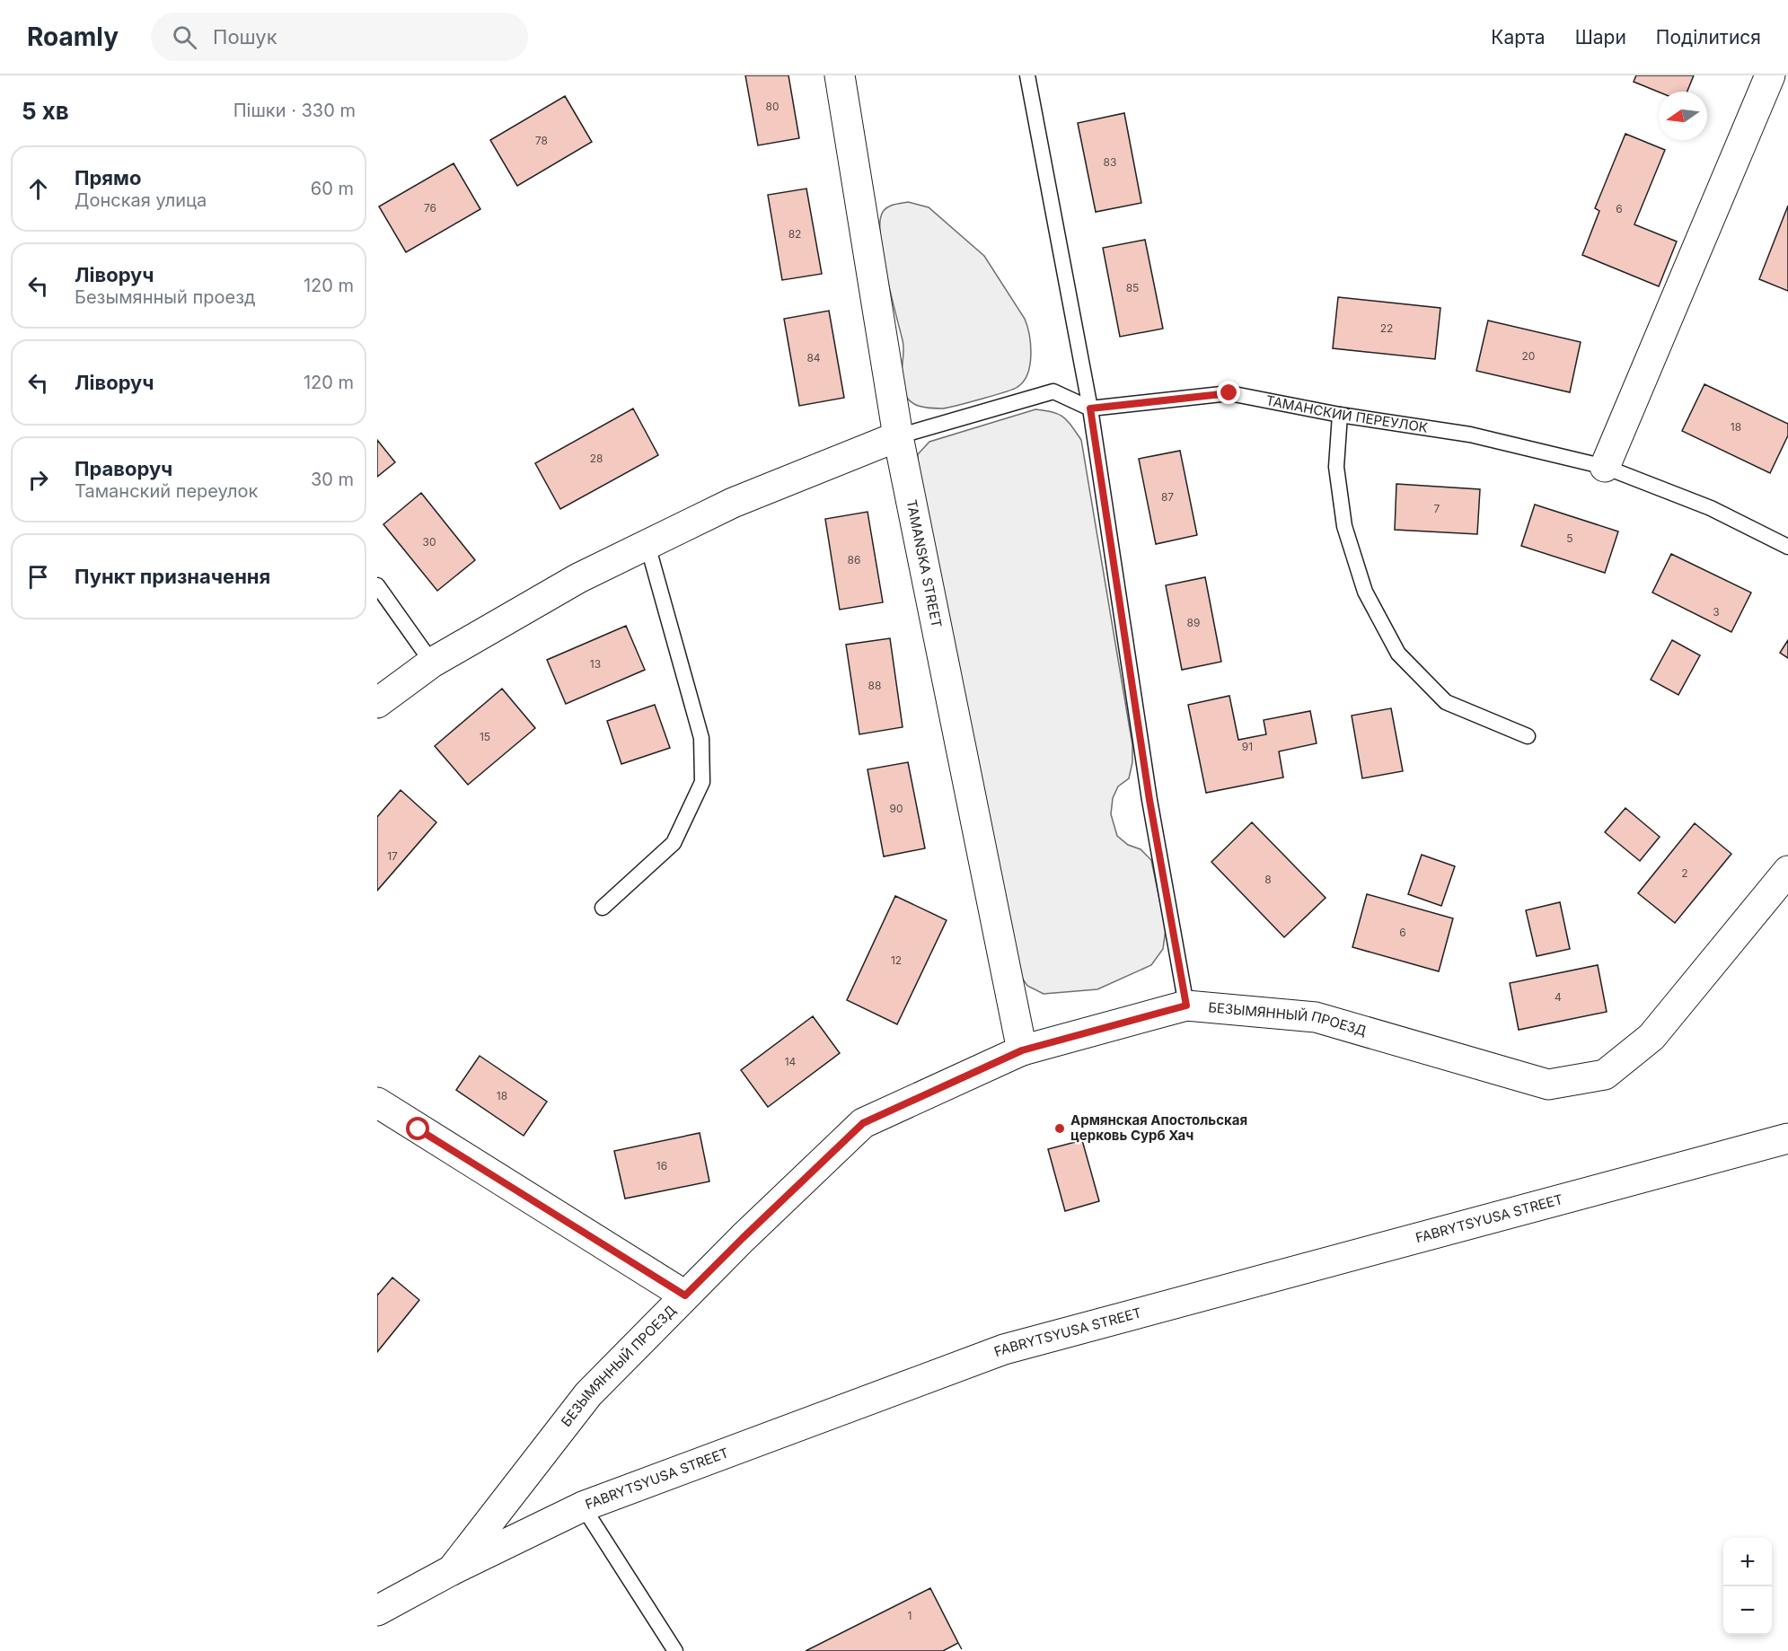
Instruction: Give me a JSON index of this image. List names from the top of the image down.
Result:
{
  "streets": {
    "street": ["TAMANSKA STREET", "БЕЗЫМЯННЫЙ ПРОЕЗД", "FABRYTSYUSA STREET"],
    "lane": ["ТАМАНСКИЙ ПЕРЕУЛОК"]
  },
  "crossings": [
    ["TAMANSKA STREET", "БЕЗЫМЯННЫЙ ПРОЕЗД"],
    ["БЕЗЫМЯННЫЙ ПРОЕЗД", "FABRYTSYUSA STREET"]
  ],
  "places": ["Армянская Апостольская церковь Сурб Хач"],
  "house_numbers": [
    "80",
    "78",
    "83",
    "76",
    "6",
    "82",
    "85",
    "22",
    "20",
    "84",
    "18",
    "28",
    "87",
    "7",
    "5",
    "30",
    "86",
    "3",
    "89",
    "13",
    "88",
    "15",
    "91",
    "90",
    "17",
    "2",
    "8",
    "6",
    "12",
    "4",
    "14",
    "18",
    "16",
    "1"
  ],
  "north": "left",
  "page": {
    "header": "Roamly",
    "search": "Пошук",
    "nav": ["Карта", "Шари", "Поділитися"],
    "heading": ["5 хв", "Пішки · 330 m"],
    "list": [
      ["Прямо", "Донская улица", "60 m"],
      ["Ліворуч", "Безымянный проезд", "120 m"],
      ["Ліворуч", "120 m"],
      ["Праворуч", "Таманский переулок", "30 m"],
      "Пункт призначення"
    ],
    "map_buttons": ["+", "−"]
  }
}
